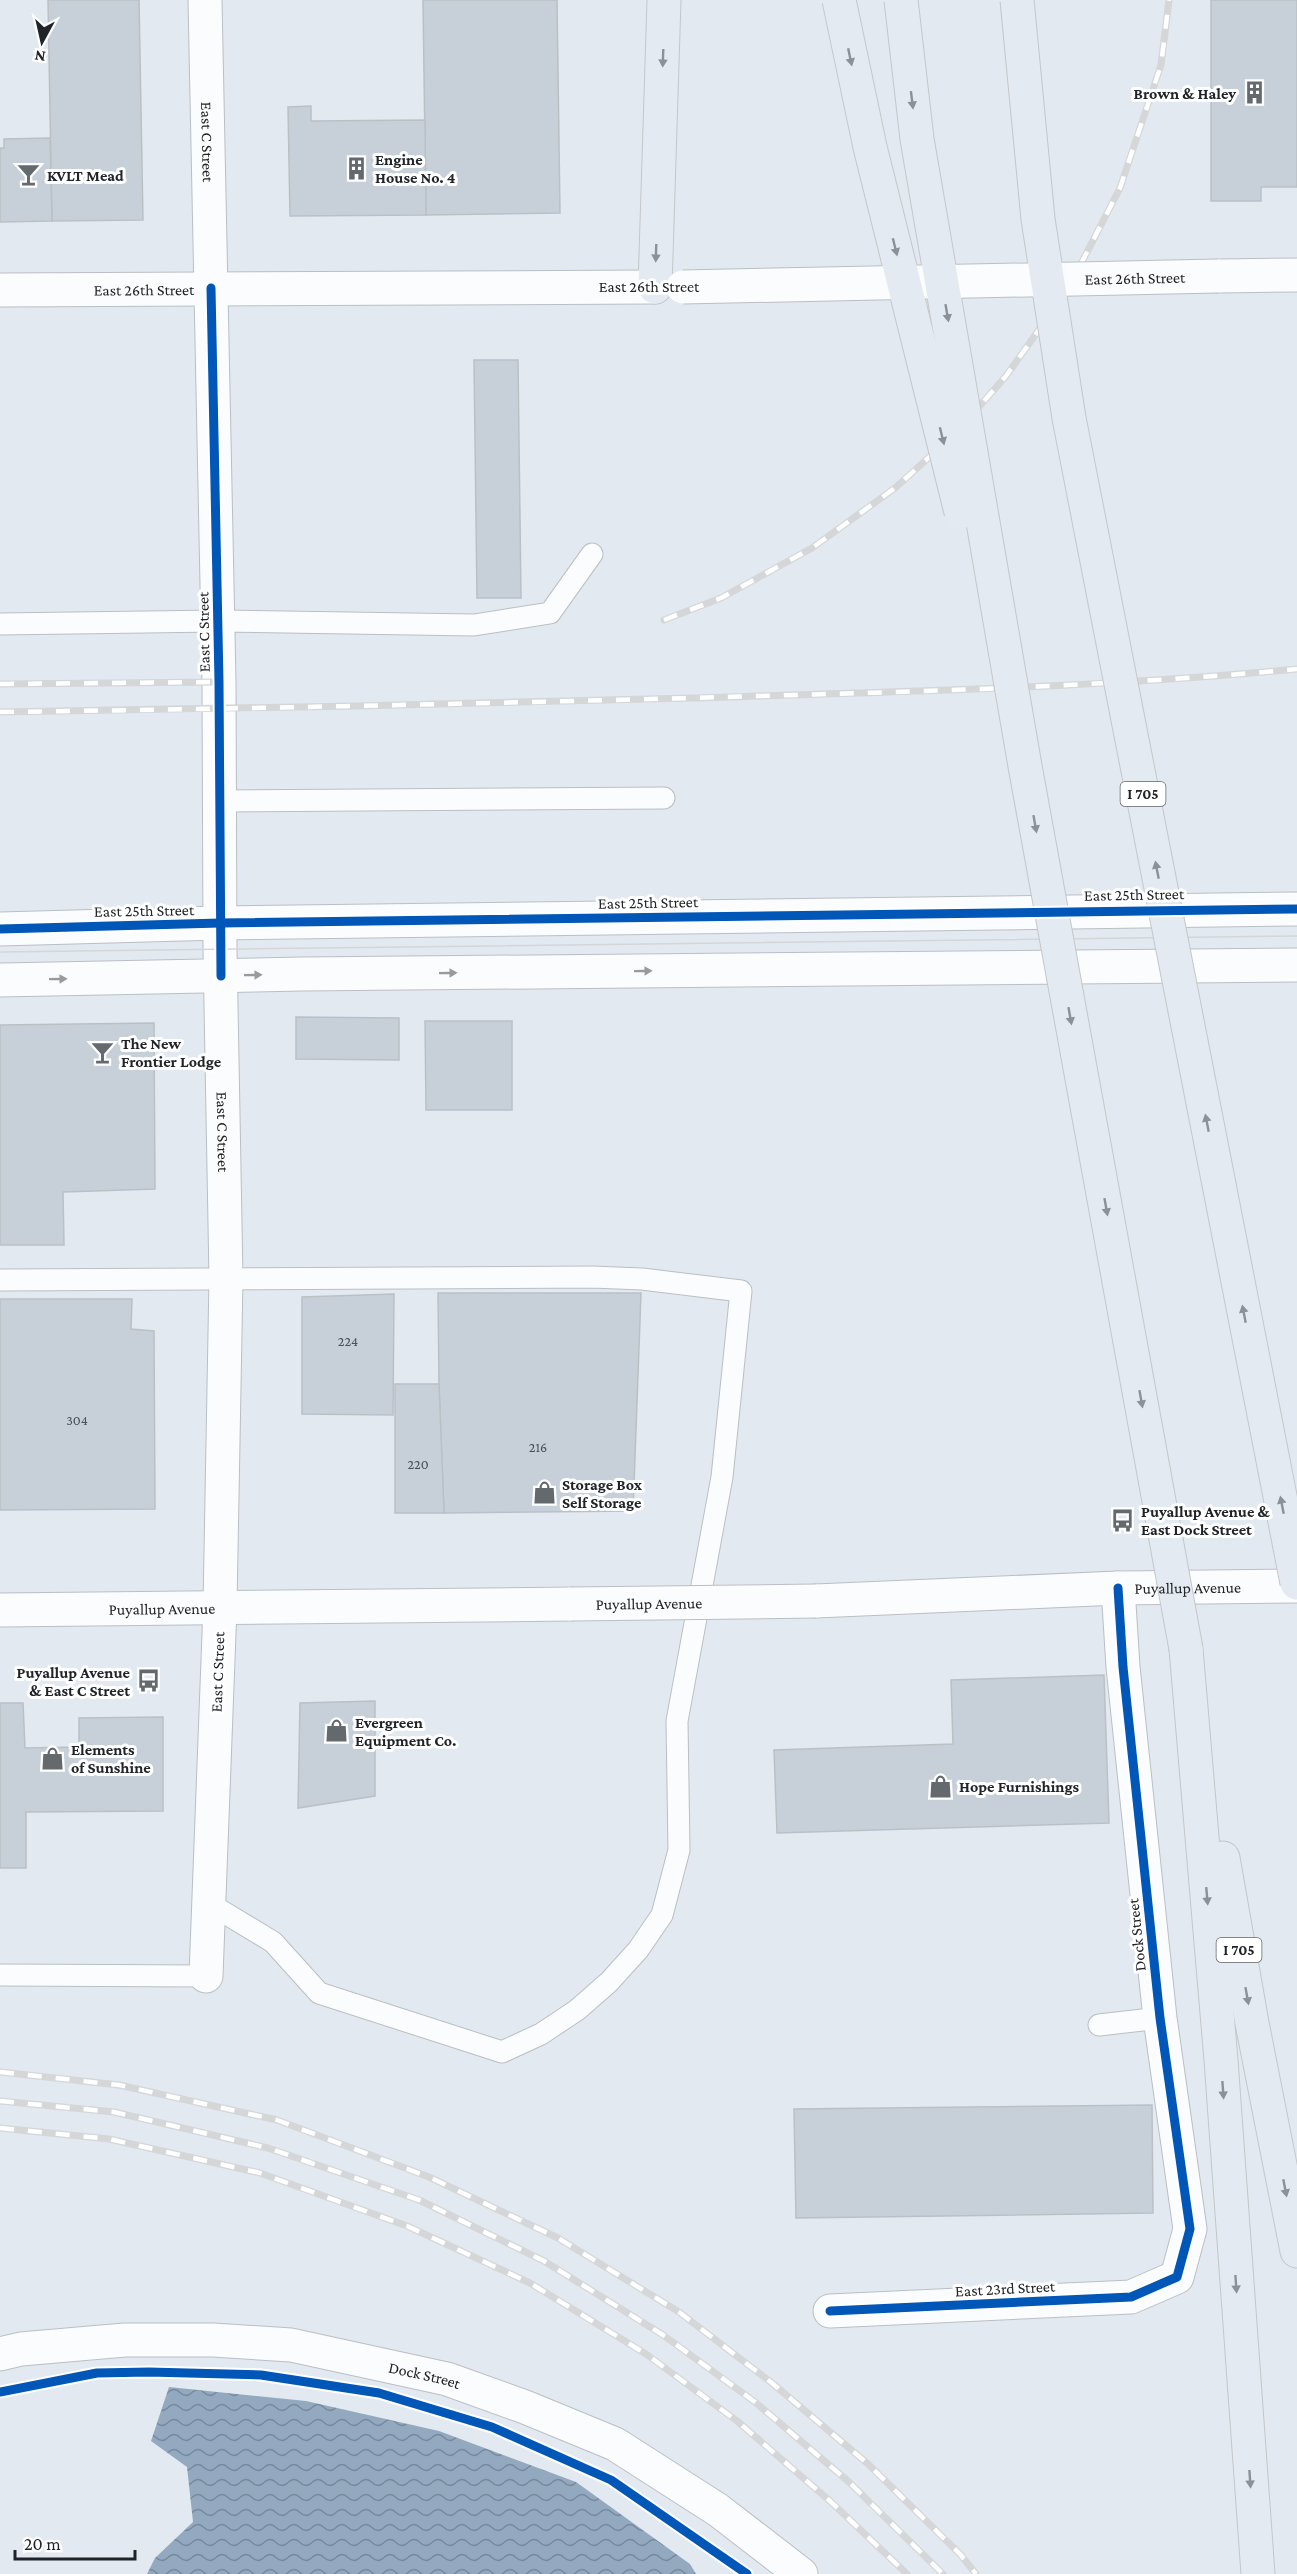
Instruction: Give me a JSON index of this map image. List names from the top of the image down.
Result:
{
  "streets": {
    "highway": ["I 705"],
    "street": [
      "East C Street",
      "East 26th Street",
      "East 25th Street",
      "Puyallup Avenue",
      "Dock Street",
      "East 23rd Street"
    ]
  },
  "crossings": [
    ["East C Street", "East 26th Street"],
    ["East C Street", "East 25th Street"],
    ["East C Street", "Puyallup Avenue"],
    ["I 705", "Puyallup Avenue"],
    ["Puyallup Avenue", "Dock Street"],
    ["Dock Street", "East 23rd Street"]
  ],
  "places": {
    "building": ["Brown & Haley", "Engine House No. 4"],
    "bar": ["KVLT Mead", "The New Frontier Lodge"],
    "shop": [
      "Storage Box Self Storage",
      "Evergreen Equipment Co.",
      "Elements of Sunshine",
      "Hope Furnishings"
    ],
    "bus stop": ["Puyallup Avenue & East Dock Street", "Puyallup Avenue & East C Street"]
  },
  "house_numbers": [
    "224",
    "304",
    "216",
    "220"
  ],
  "scale_bar": "20 m",
  "north": "bottom"
}
